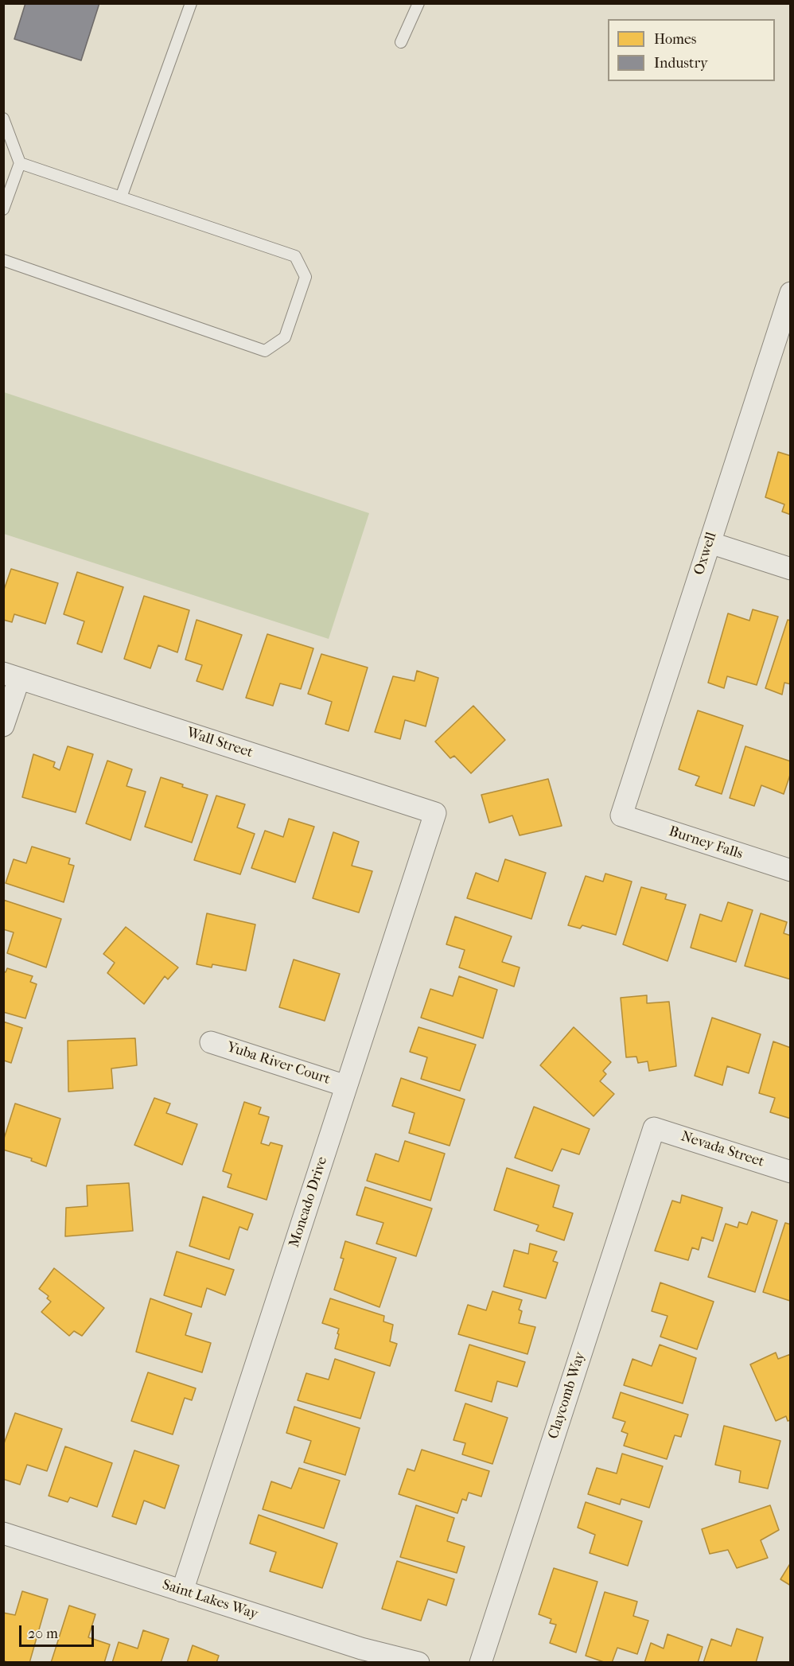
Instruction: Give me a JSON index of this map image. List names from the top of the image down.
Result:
{
  "streets": {
    "street": [
      "Oxwell",
      "Wall Street",
      "Burney Falls",
      "Yuba River Court",
      "Nevada Street",
      "Moncado Drive",
      "Claycomb Way",
      "Saint Lakes Way"
    ]
  },
  "crossings": [
    ["Oxwell", "Burney Falls"],
    ["Wall Street", "Moncado Drive"],
    ["Yuba River Court", "Moncado Drive"],
    ["Nevada Street", "Claycomb Way"],
    ["Moncado Drive", "Saint Lakes Way"]
  ],
  "legend": ["Homes", "Industry"],
  "scale_bar": "20 m"
}
